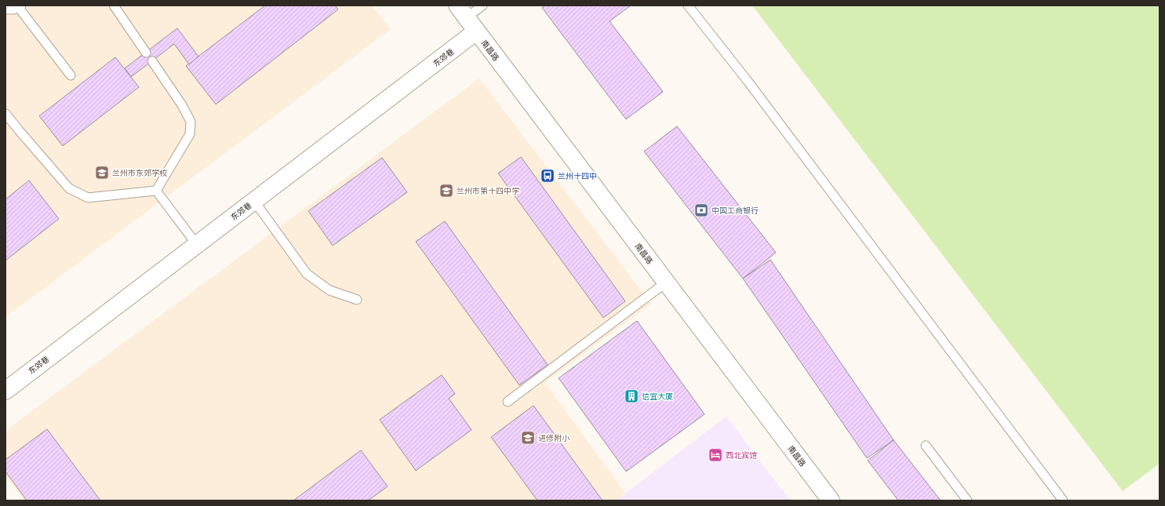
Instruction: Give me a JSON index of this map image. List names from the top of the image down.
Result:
{
  "streets": {
    "main road": ["南昌路", "东郊巷"]
  },
  "crossings": [
    ["南昌路", "东郊巷"]
  ],
  "places": {
    "school or university": ["兰州市东郊学校", "兰州市第十四中学", "进修附小"],
    "bus stop": ["兰州十四中"],
    "bank": ["中国工商银行"],
    "building": ["信宜大厦"],
    "hotel": ["西北宾馆"]
  }
}
